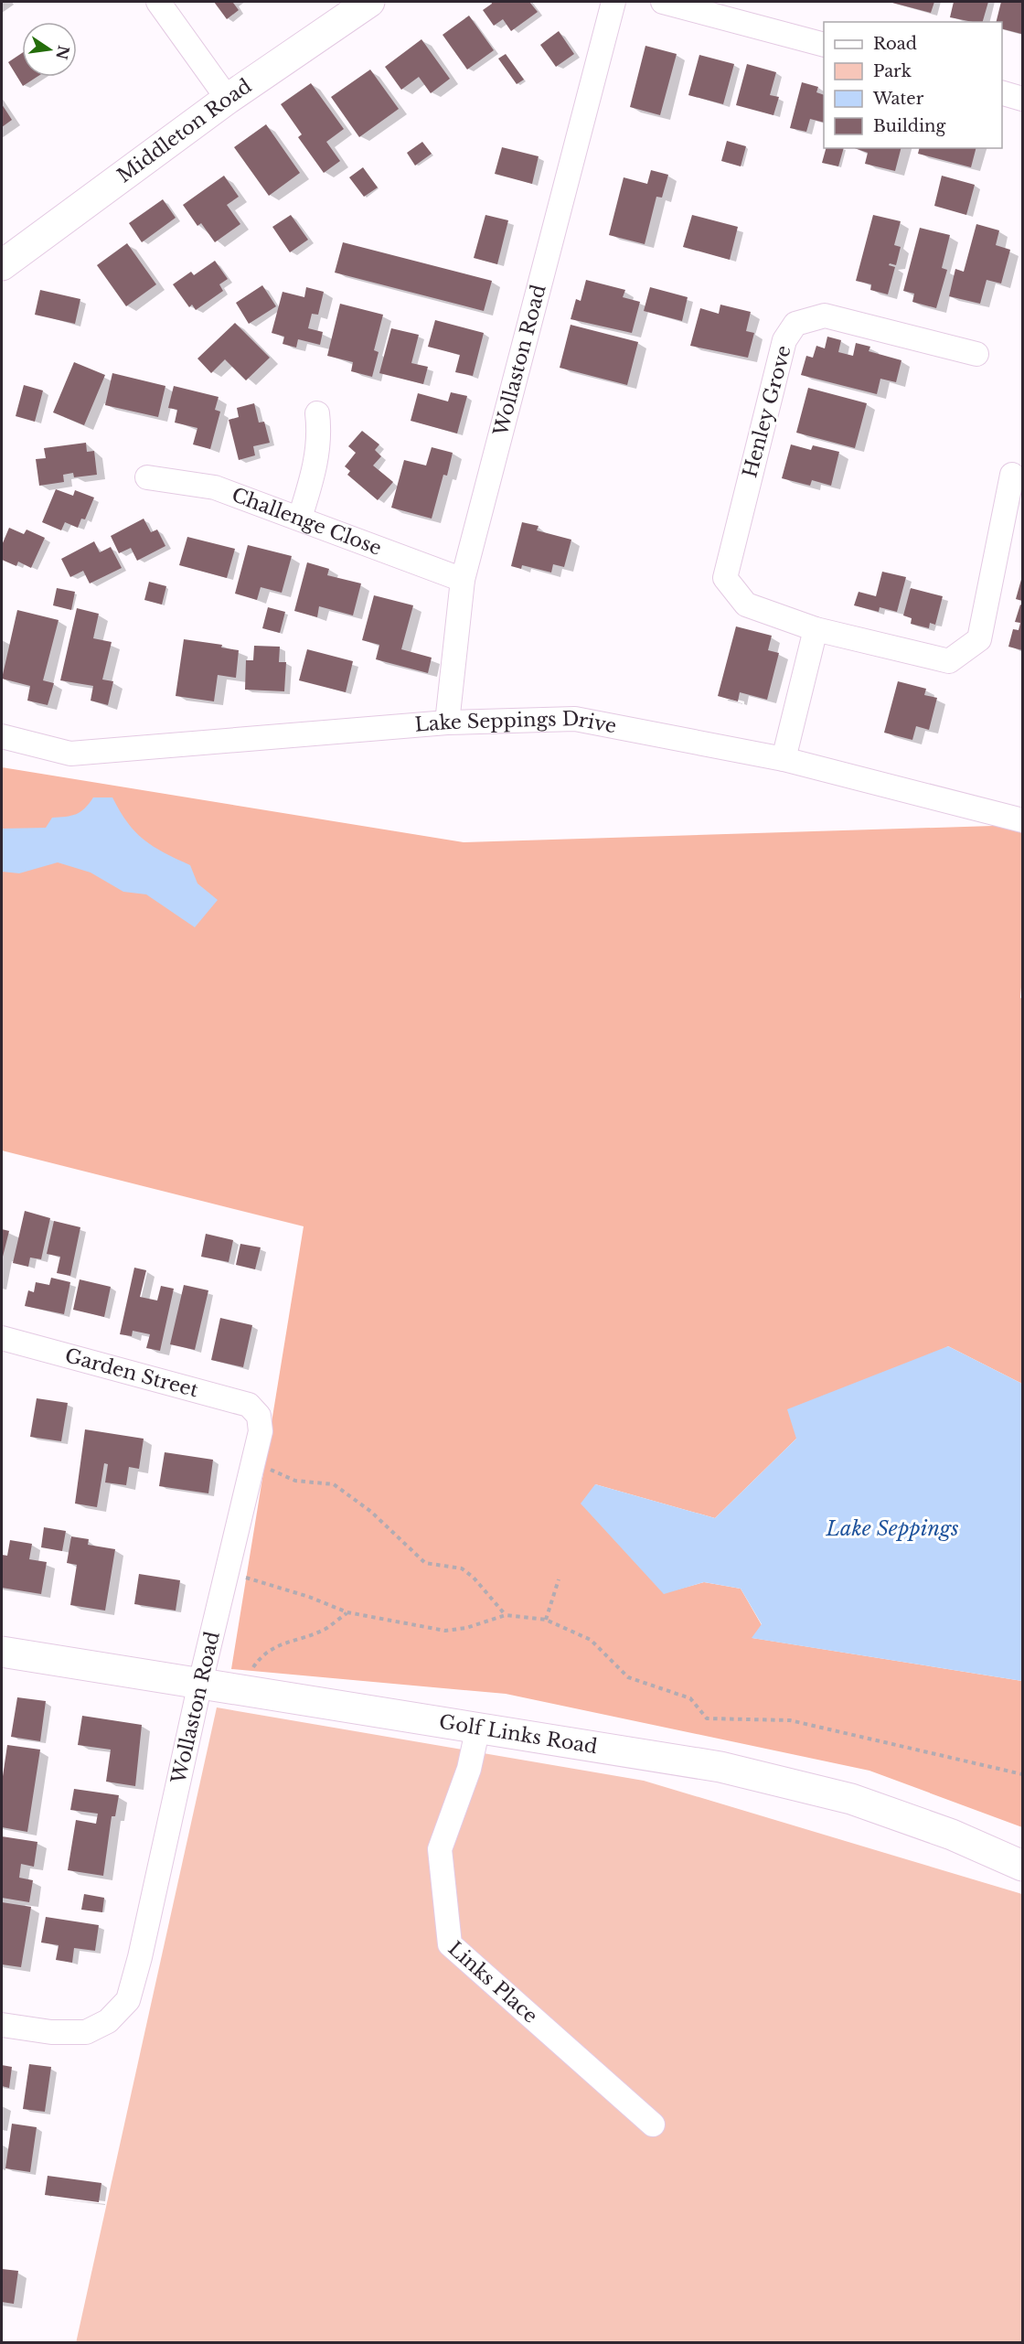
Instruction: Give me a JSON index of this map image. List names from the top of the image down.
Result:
{
  "streets": {
    "main road": ["Middleton Road", "Golf Links Road"],
    "street": [
      "Wollaston Road",
      "Henley Grove",
      "Challenge Close",
      "Lake Seppings Drive",
      "Garden Street",
      "Links Place"
    ]
  },
  "crossings": [
    ["Wollaston Road", "Challenge Close"],
    ["Wollaston Road", "Lake Seppings Drive"],
    ["Wollaston Road", "Garden Street"],
    ["Wollaston Road", "Golf Links Road"],
    ["Golf Links Road", "Links Place"]
  ],
  "water": ["Lake Seppings"],
  "legend": [
    "Road",
    "Park",
    "Water",
    "Building"
  ],
  "north": "right"
}
